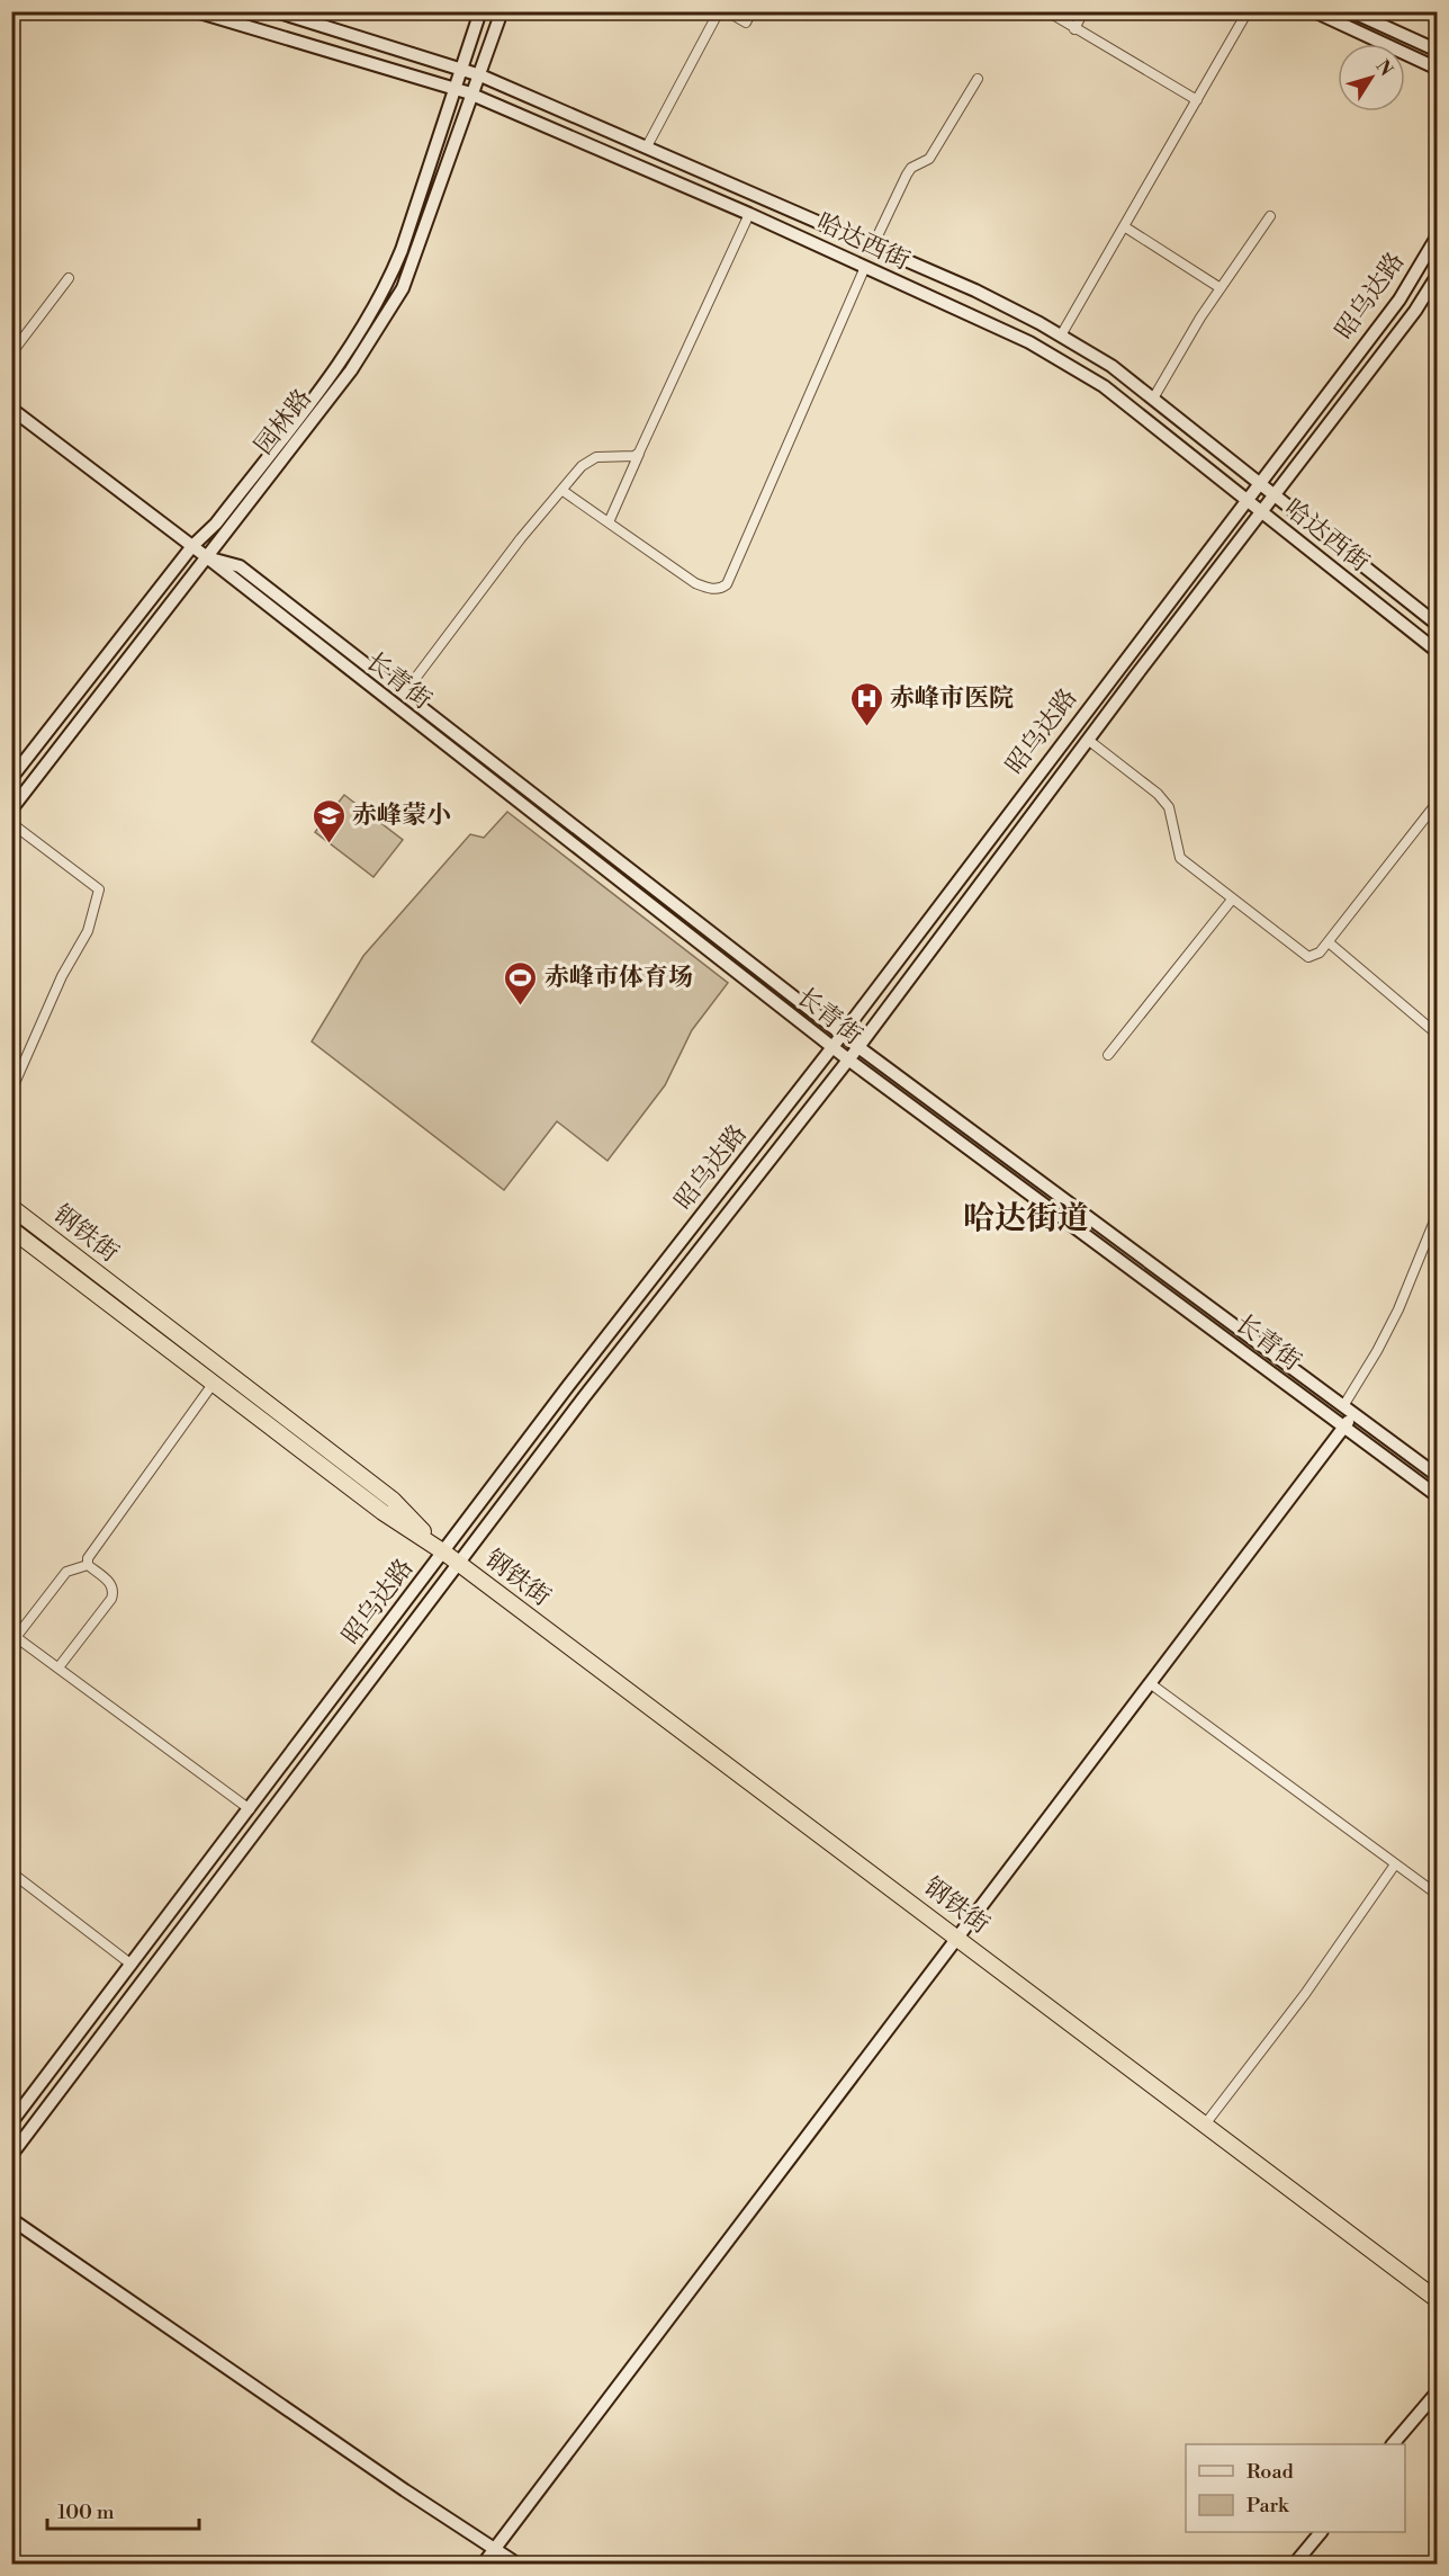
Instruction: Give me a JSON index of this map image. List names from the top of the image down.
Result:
{
  "streets": {
    "highway": ["钢铁街"],
    "main road": [
      "哈达西街",
      "昭乌达路",
      "园林路",
      "长青街"
    ]
  },
  "crossings": [
    ["哈达西街", "昭乌达路"],
    ["哈达西街", "园林路"],
    ["昭乌达路", "长青街"],
    ["昭乌达路", "钢铁街"],
    ["园林路", "长青街"]
  ],
  "districts": ["哈达街道"],
  "places": {
    "hospital": ["赤峰市医院"],
    "school or university": ["赤峰蒙小"],
    "sports": ["赤峰市体育场"]
  },
  "legend": ["Road", "Park"],
  "scale_bar": "100 m",
  "north": "top right"
}
